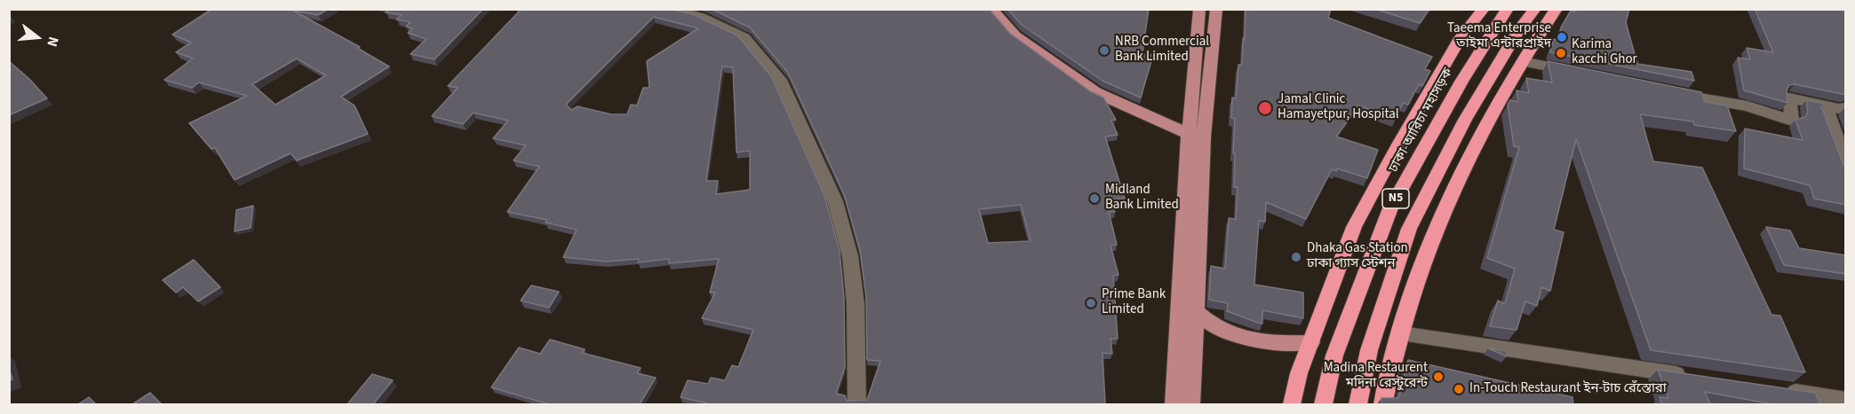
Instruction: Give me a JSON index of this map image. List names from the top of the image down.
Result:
{
  "streets": {
    "highway": ["ঢাকা-আরিচা মহাসড়ক", "N5"]
  },
  "places": [
    "Taeema Enterprise তাইমা এন্টারপ্রাইদ",
    "NRB Commercial Bank Limited",
    "Karima kacchi Ghor",
    "Jamal Clinic Hamayetpur, Hospital",
    "Midland Bank Limited",
    "Dhaka Gas Station ঢাকা গ্যাস স্টেশন",
    "Prime Bank Limited",
    "Madina Restaurent মদিনা রেস্টুরেন্ট",
    "In-Touch Restaurant ইন-টাচ রেঁস্তোরা"
  ],
  "north": "right"
}
